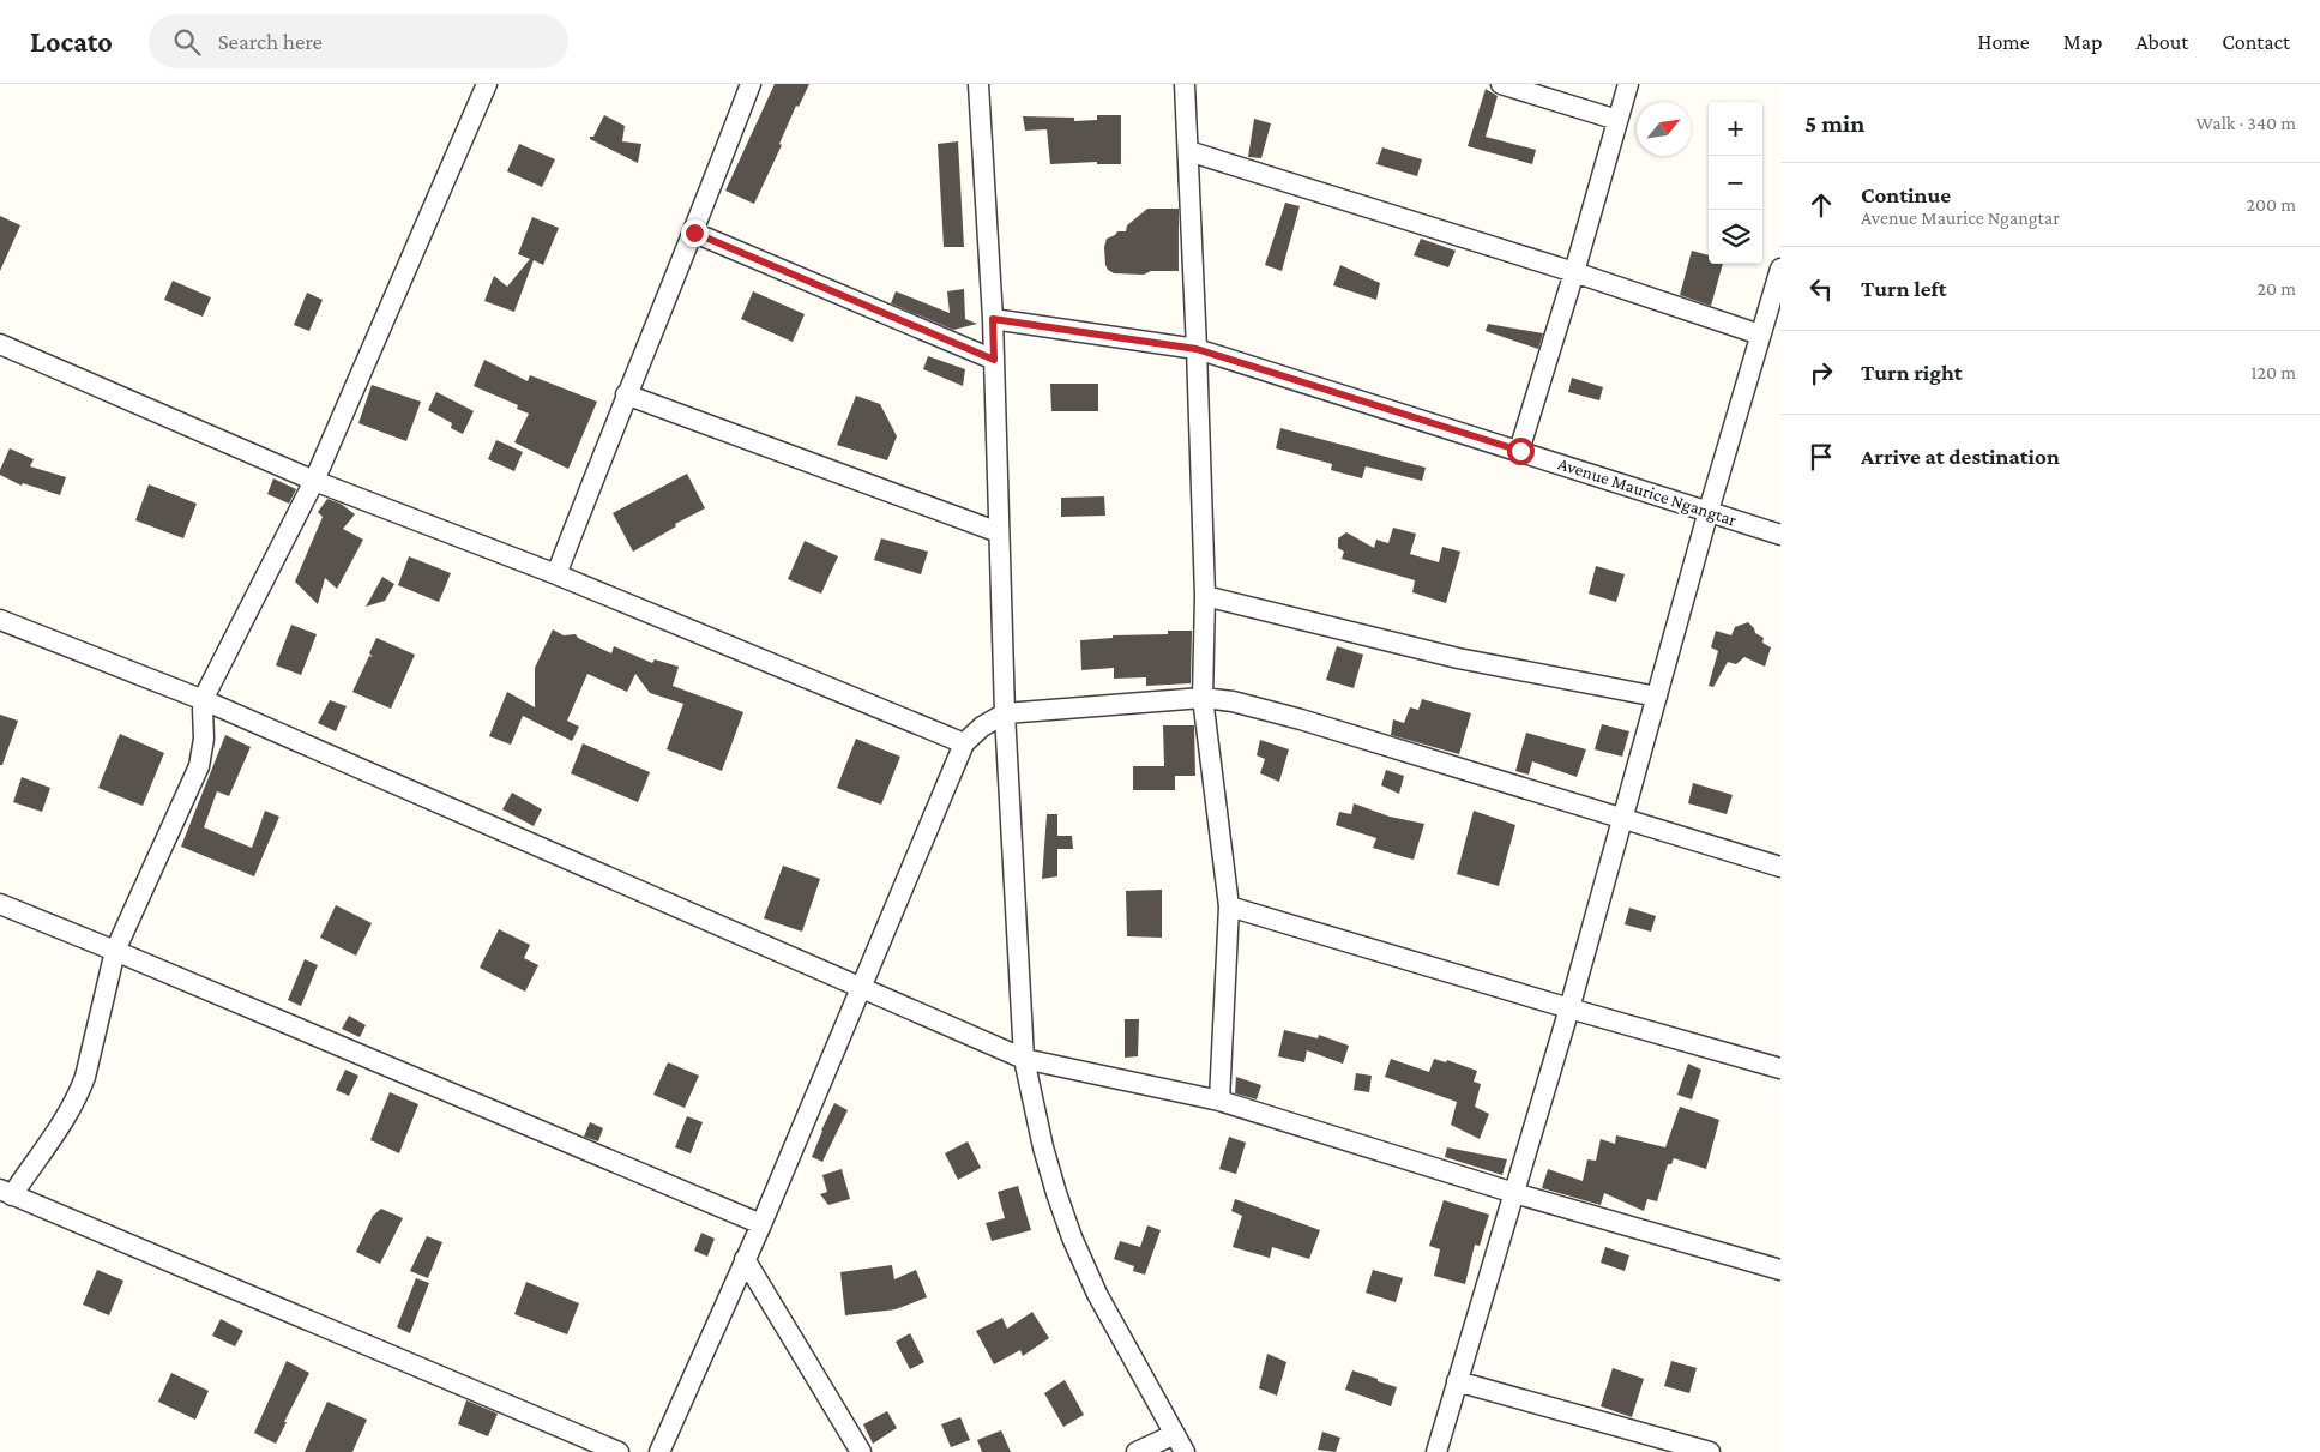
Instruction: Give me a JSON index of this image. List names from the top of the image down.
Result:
{
  "streets": {
    "street": ["Avenue Maurice Ngangtar"]
  },
  "north": "top right",
  "page": {
    "header": "Locato",
    "search": "Search here",
    "nav": [
      "Home",
      "Map",
      "About",
      "Contact"
    ],
    "heading": ["5 min", "Walk · 340 m"],
    "map_buttons": ["+", "−"],
    "list": [
      ["Continue", "Avenue Maurice Ngangtar", "200 m"],
      ["Turn left", "20 m"],
      ["Turn right", "120 m"],
      "Arrive at destination"
    ]
  }
}
